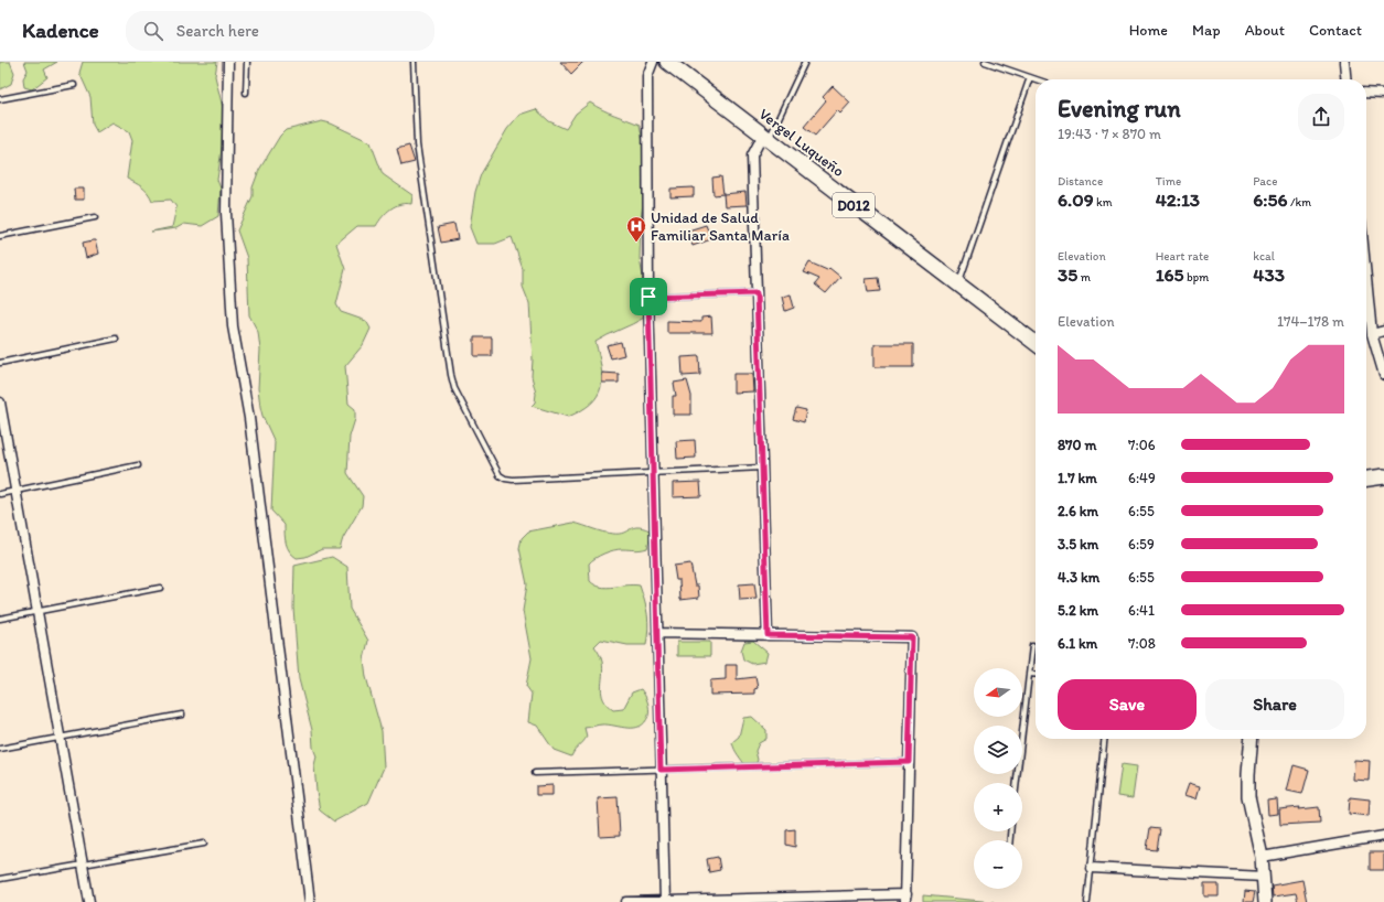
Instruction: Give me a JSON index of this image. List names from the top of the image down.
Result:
{
  "streets": {
    "main road": ["Vergel Luqueño", "D012"]
  },
  "places": {
    "hospital": ["Unidad de Salud Familiar Santa María"]
  },
  "north": "left",
  "page": {
    "header": "Kadence",
    "search": "Search here",
    "nav": [
      "Home",
      "Map",
      "About",
      "Contact"
    ],
    "heading": ["Evening run", "19:43 · 7 × 870 m"],
    "stats": [
      ["Distance", "6.09 km"],
      ["Time", "42:13"],
      ["Pace", "6:56 /km"],
      ["Elevation", "35 m"],
      ["Heart rate", "165 bpm"],
      ["kcal", "433"]
    ],
    "chart": ["Elevation", "174–178 m"],
    "list": [
      {
        "name": "870 m",
        "note": "7:06"
      },
      {
        "name": "1.7 km",
        "note": "6:49"
      },
      {
        "name": "2.6 km",
        "note": "6:55"
      },
      {
        "name": "3.5 km",
        "note": "6:59"
      },
      {
        "name": "4.3 km",
        "note": "6:55"
      },
      {
        "name": "5.2 km",
        "note": "6:41"
      },
      {
        "name": "6.1 km",
        "note": "7:08"
      }
    ],
    "map_buttons": ["+", "−"],
    "buttons": ["Save", "Share"]
  }
}
